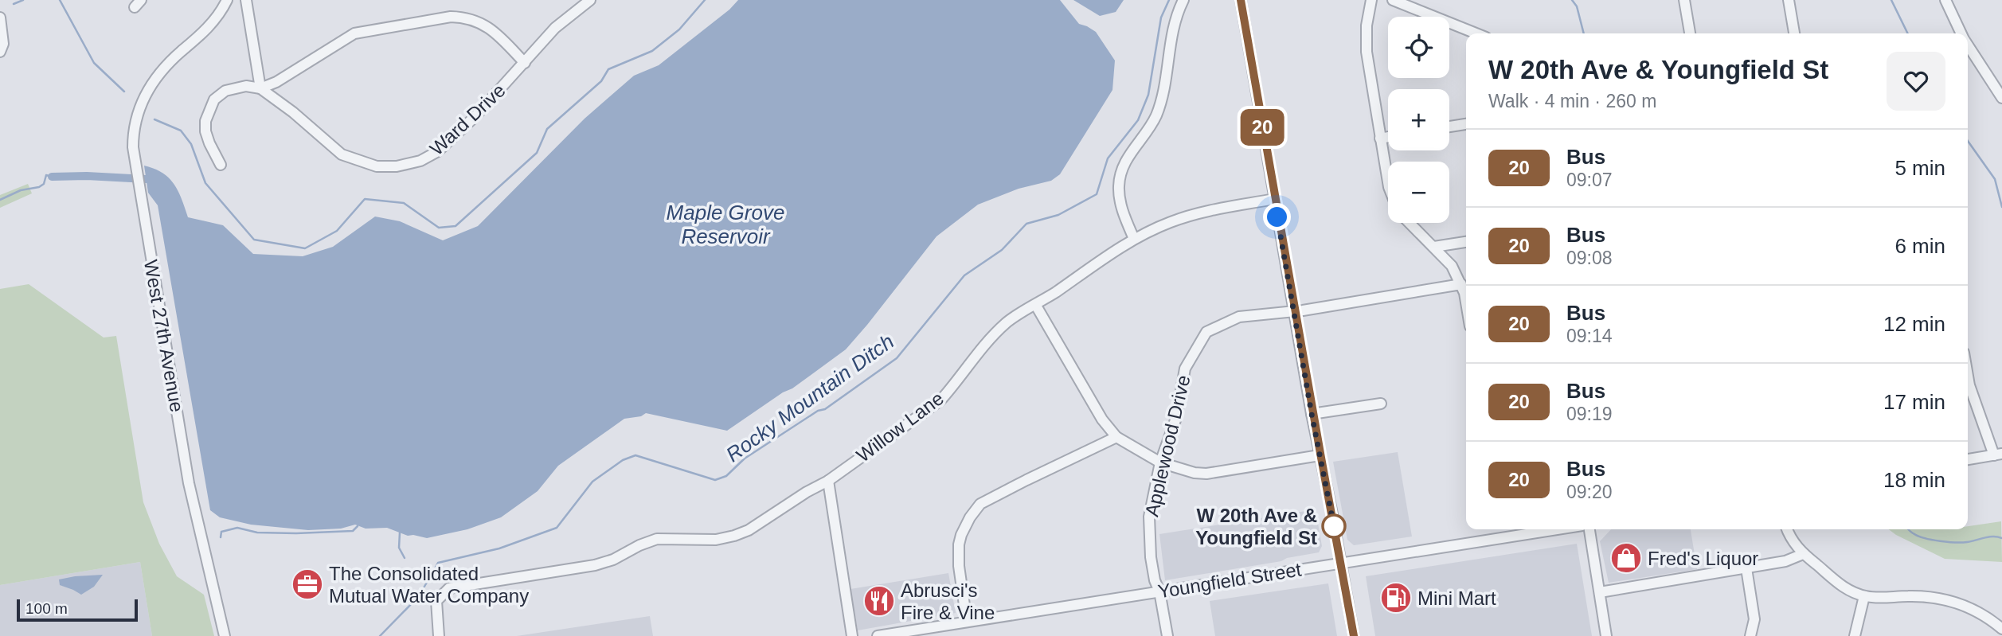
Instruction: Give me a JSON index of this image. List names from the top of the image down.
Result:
{
  "streets": {
    "street": [
      "Ward Drive",
      "West 27th Avenue",
      "Willow Lane",
      "Applewood Drive",
      "Youngfield Street"
    ]
  },
  "crossings": [
    ["Applewood Drive", "Youngfield Street"]
  ],
  "water": ["Maple Grove Reservoir", "Rocky Mountain Ditch"],
  "places": {
    "other": ["W 20th Ave & Youngfield St"],
    "shop": ["Fred's Liquor"],
    "office": ["The Consolidated Mutual Water Company"],
    "fuel station": ["Mini Mart"],
    "restaurant": ["Abrusci's Fire & Vine"]
  },
  "lines": ["bus line 20"],
  "scale_bar": "100 m",
  "page": {
    "on_map": "20",
    "map_buttons": ["+", "−"],
    "heading": ["W 20th Ave & Youngfield St", "Walk · 4 min · 260 m"],
    "list": [
      {
        "mark": "20",
        "name": "Bus",
        "note": "09:07",
        "value": "5 min"
      },
      {
        "mark": "20",
        "name": "Bus",
        "note": "09:08",
        "value": "6 min"
      },
      {
        "mark": "20",
        "name": "Bus",
        "note": "09:14",
        "value": "12 min"
      },
      {
        "mark": "20",
        "name": "Bus",
        "note": "09:19",
        "value": "17 min"
      },
      {
        "mark": "20",
        "name": "Bus",
        "note": "09:20",
        "value": "18 min"
      }
    ],
    "scale": "100 m"
  }
}
